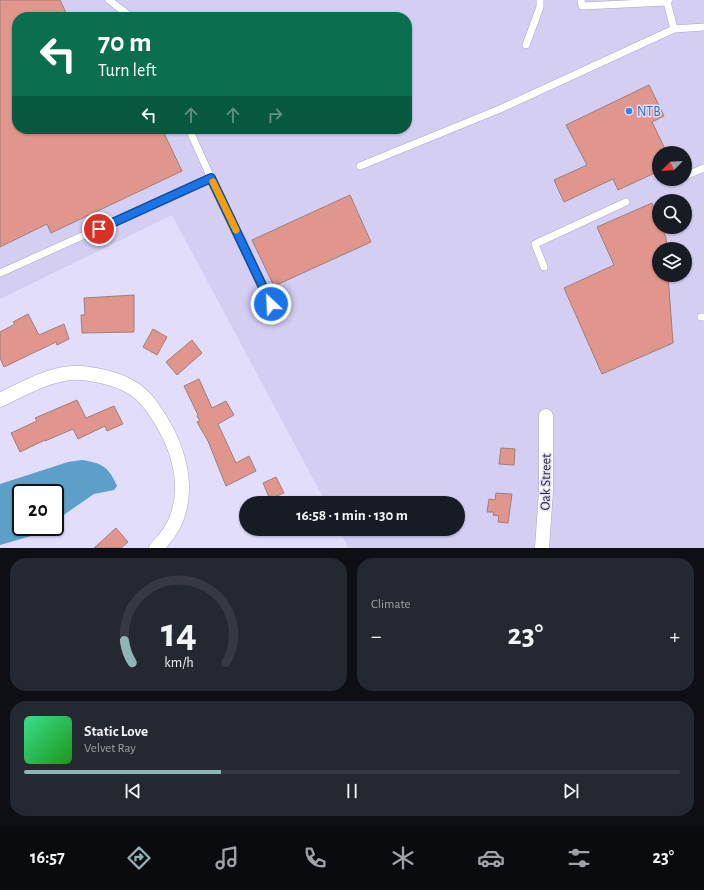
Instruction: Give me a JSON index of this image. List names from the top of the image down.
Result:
{
  "streets": {
    "street": ["Oak Street"]
  },
  "places": ["NTB"],
  "north": "bottom left",
  "page": {
    "turn": ["70 m", "Turn left"],
    "limit": "20",
    "trip": "16:58 · 1 min · 130 m",
    "tile": "Climate",
    "heat": ["−", "23°", "+"],
    "song": ["Static Love", "Velvet Ray"],
    "tabs": ["16:57", "23°"],
    "gauge": ["14", "km/h"]
  }
}
